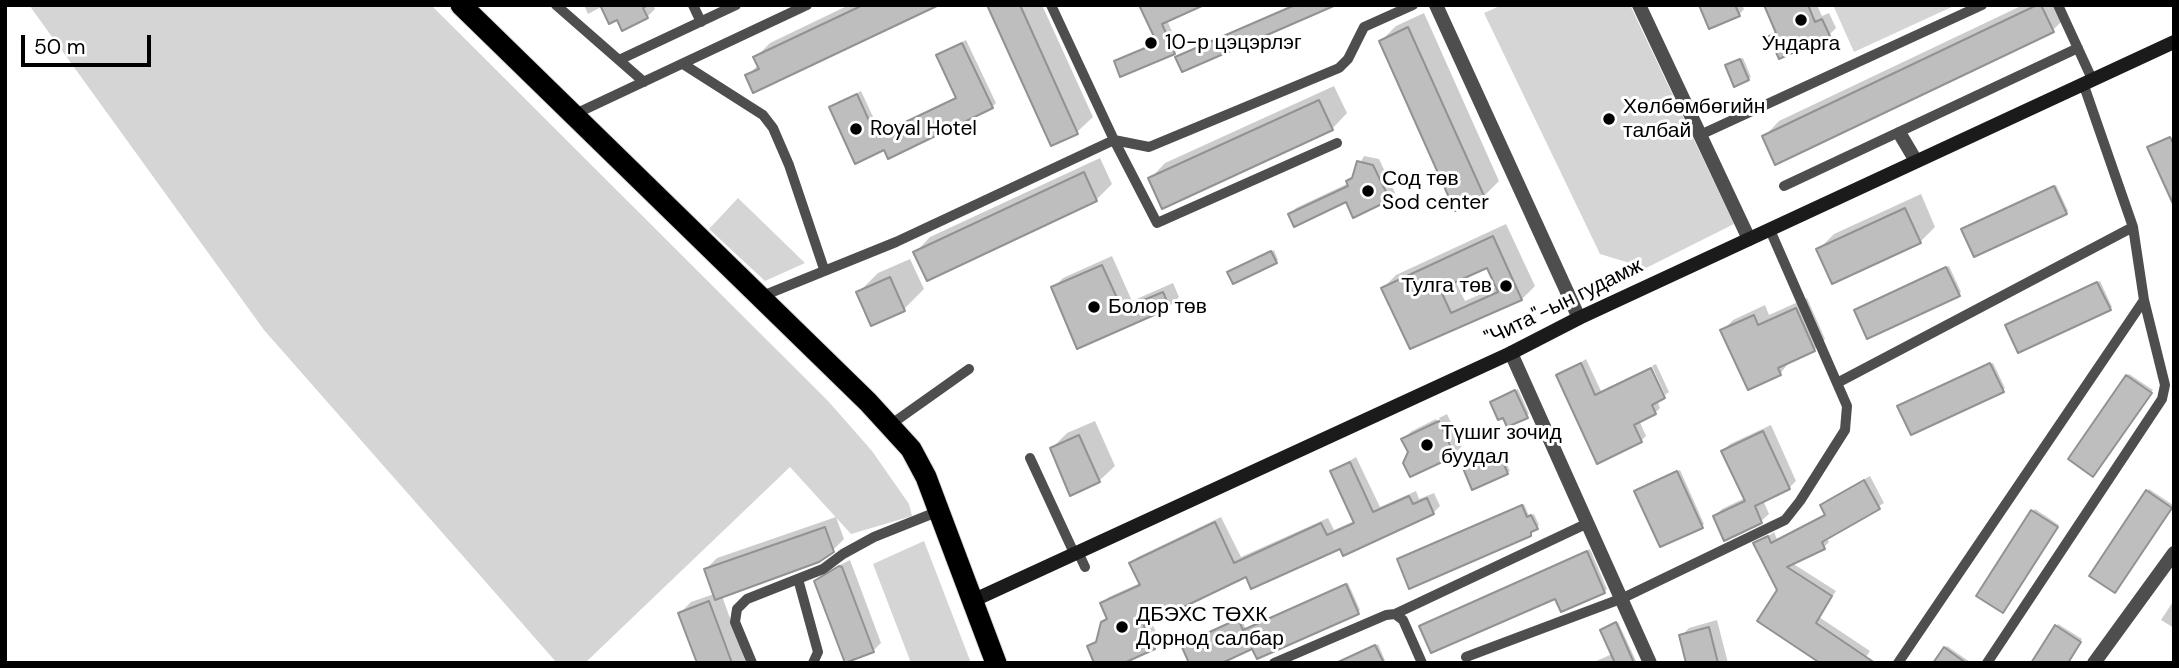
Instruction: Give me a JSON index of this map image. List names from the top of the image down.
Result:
{
  "streets": {
    "main road": ["\"Чита\"-ын гудамж"]
  },
  "places": [
    "Ундарга",
    "10-р цэцэрлэг",
    "Хөлбөмбөгийн талбай",
    "Royal Hotel",
    "Сод төв Sod center",
    "Тулга төв",
    "Болор төв",
    "Түшиг зочид буудал",
    "ДБЭХС ТӨХК Дорнод салбар"
  ],
  "scale_bar": "50 m"
}
